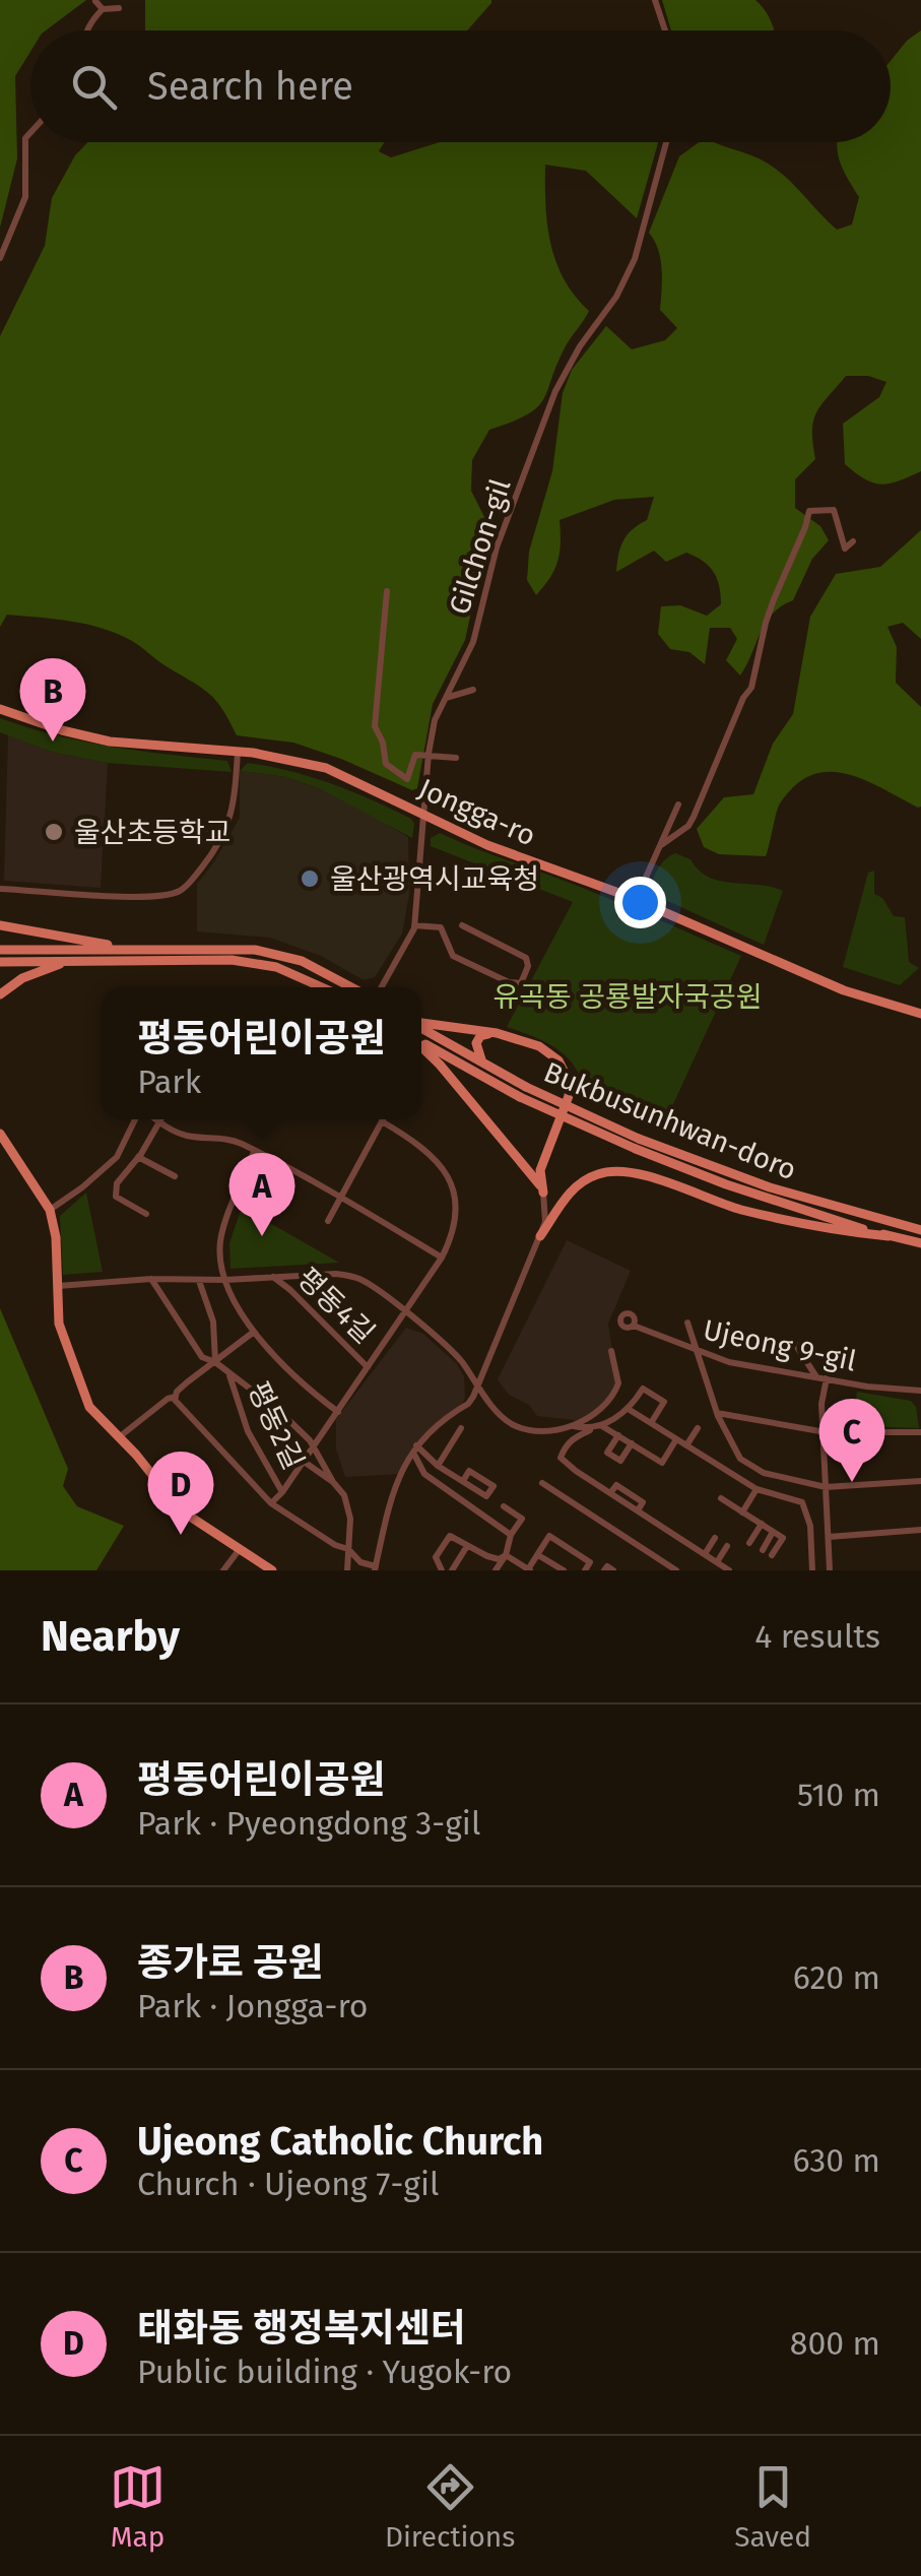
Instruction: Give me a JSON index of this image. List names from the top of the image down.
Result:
{
  "streets": {
    "main road": ["Jongga-ro", "Bukbusunhwan-doro"],
    "street": [
      "Gilchon-gil",
      "평동4길",
      "Ujeong 9-gil",
      "평동2길"
    ]
  },
  "crossings": [
    ["Gilchon-gil", "Jongga-ro"],
    ["평동4길", "평동2길"]
  ],
  "parks": ["유곡동 공룡발자국공원"],
  "places": ["울산초등학교", "울산광역시교육청"],
  "page": {
    "search": "Search here",
    "pins": [
      "B",
      "A",
      "C",
      "D"
    ],
    "popup": ["평동어린이공원", "Park"],
    "heading": ["Nearby", "4 results"],
    "list": [
      {
        "mark": "A",
        "name": "평동어린이공원",
        "note": "Park · Pyeongdong 3-gil",
        "value": "510 m"
      },
      {
        "mark": "B",
        "name": "종가로 공원",
        "note": "Park · Jongga-ro",
        "value": "620 m"
      },
      {
        "mark": "C",
        "name": "Ujeong Catholic Church",
        "note": "Church · Ujeong 7-gil",
        "value": "630 m"
      },
      {
        "mark": "D",
        "name": "태화동 행정복지센터",
        "note": "Public building · Yugok-ro",
        "value": "800 m"
      }
    ],
    "nav": ["Map", "Directions", "Saved"]
  }
}
